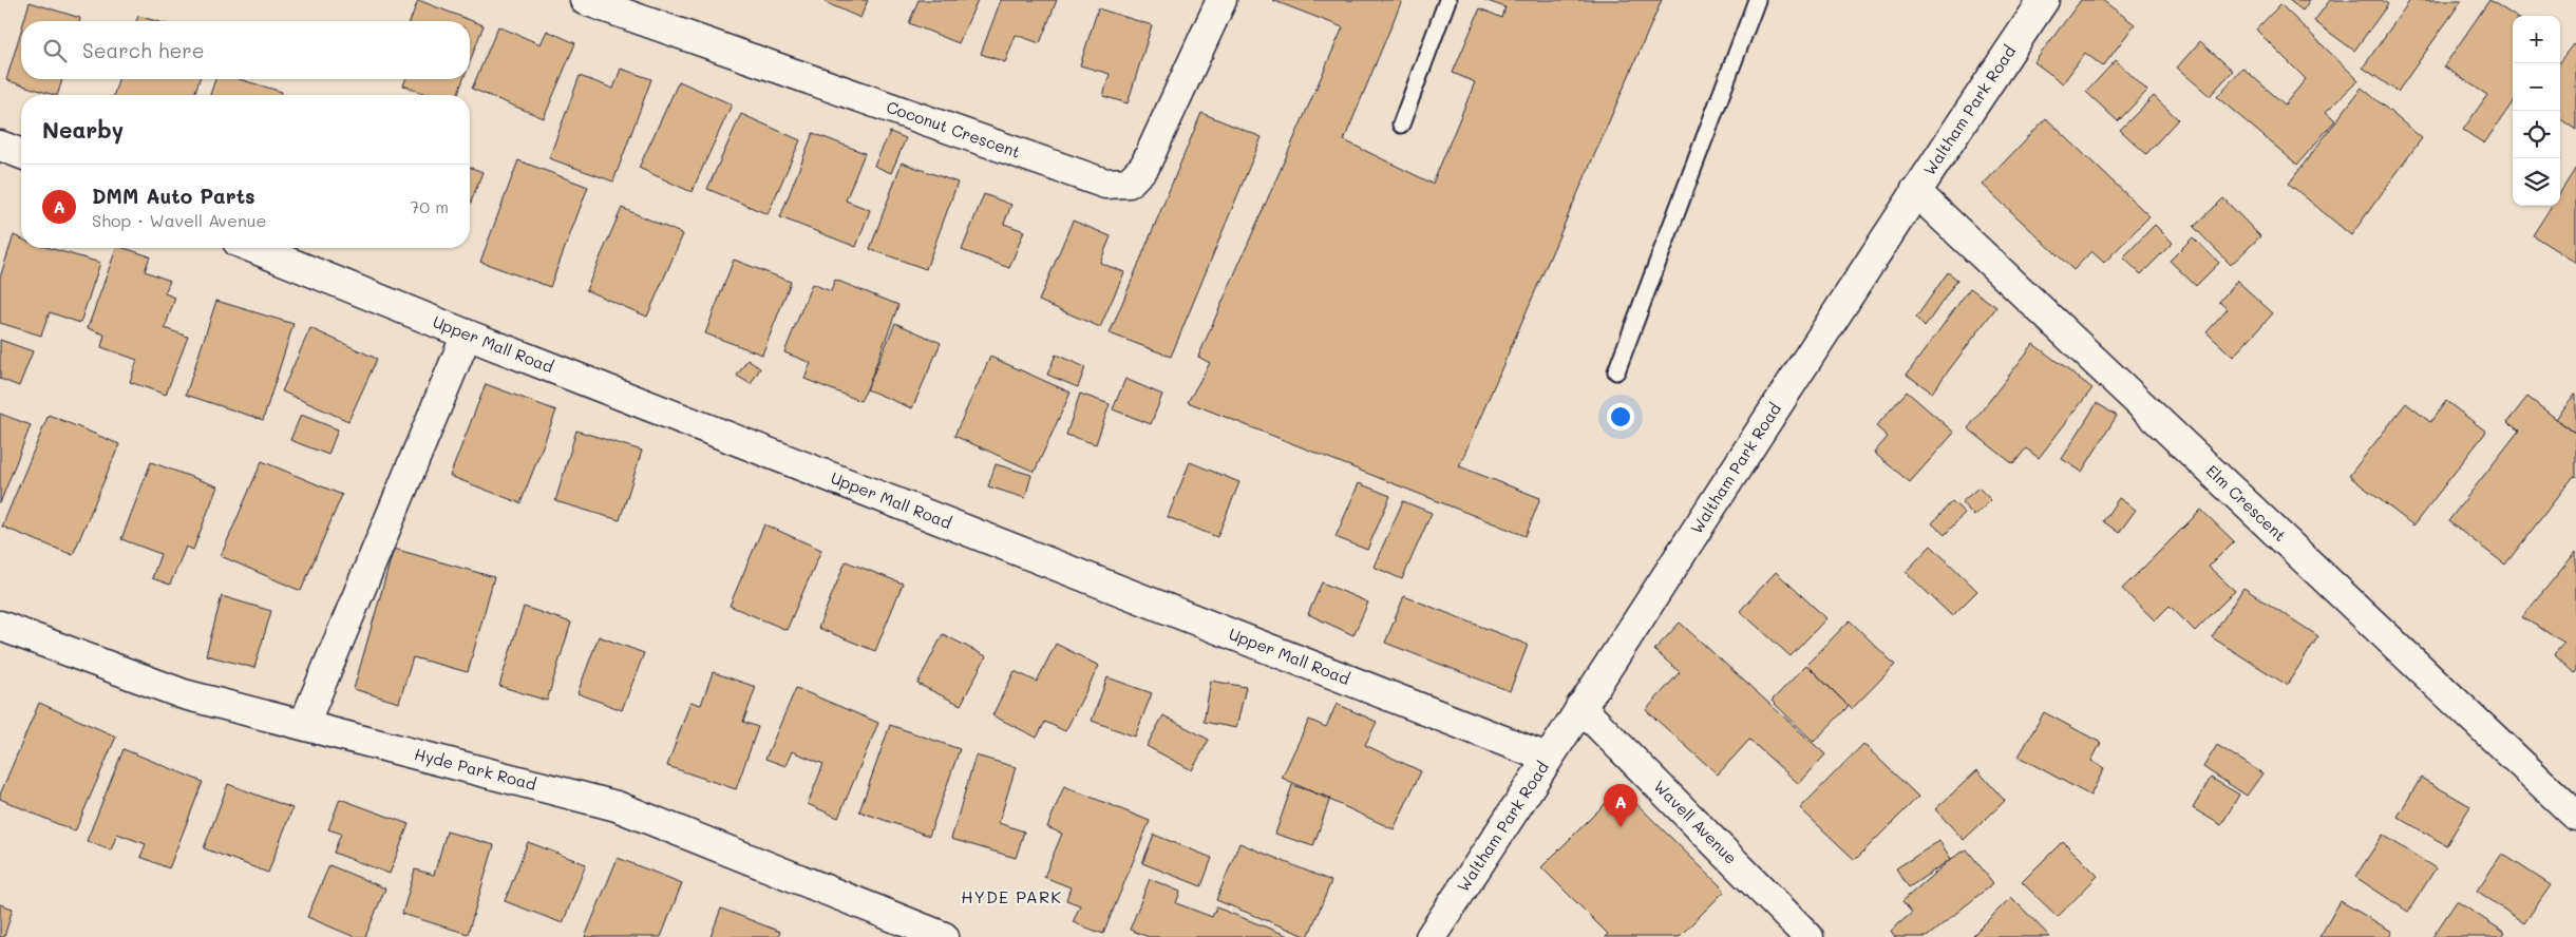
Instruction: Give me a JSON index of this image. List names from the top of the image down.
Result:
{
  "streets": {
    "street": [
      "Waltham Park Road",
      "Coconut Crescent",
      "Upper Mall Road",
      "Elm Crescent",
      "Hyde Park Road",
      "Wavell Avenue"
    ]
  },
  "crossings": [
    ["Waltham Park Road", "Upper Mall Road"],
    ["Waltham Park Road", "Elm Crescent"],
    ["Waltham Park Road", "Wavell Avenue"]
  ],
  "districts": ["HYDE PARK"],
  "page": {
    "map_buttons": ["+", "−"],
    "search": "Search here",
    "heading": "Nearby",
    "list": [
      {
        "mark": "A",
        "name": "DMM Auto Parts",
        "note": "Shop · Wavell Avenue",
        "value": "70 m"
      }
    ],
    "pins": "A"
  }
}
